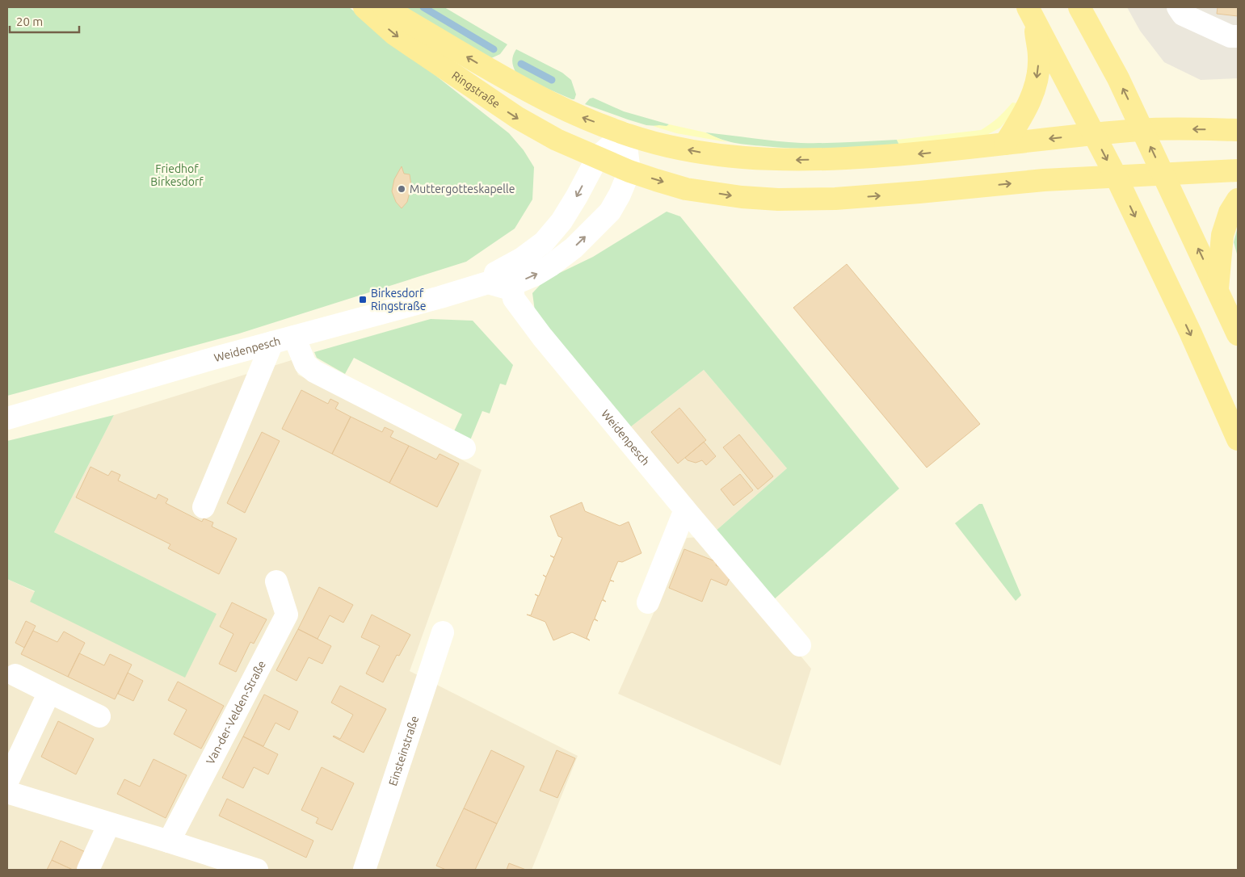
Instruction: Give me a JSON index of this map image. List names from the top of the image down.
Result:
{
  "streets": {
    "main road": ["Ringstraße"],
    "street": ["Weidenpesch", "Van-der-Velden-Straße", "Einsteinstraße"]
  },
  "crossings": [
    ["Ringstraße", "Weidenpesch"]
  ],
  "parks": ["Friedhof Birkesdorf"],
  "places": {
    "other": ["Muttergotteskapelle"],
    "transit": ["Birkesdorf Ringstraße"]
  },
  "scale_bar": "20 m"
}
